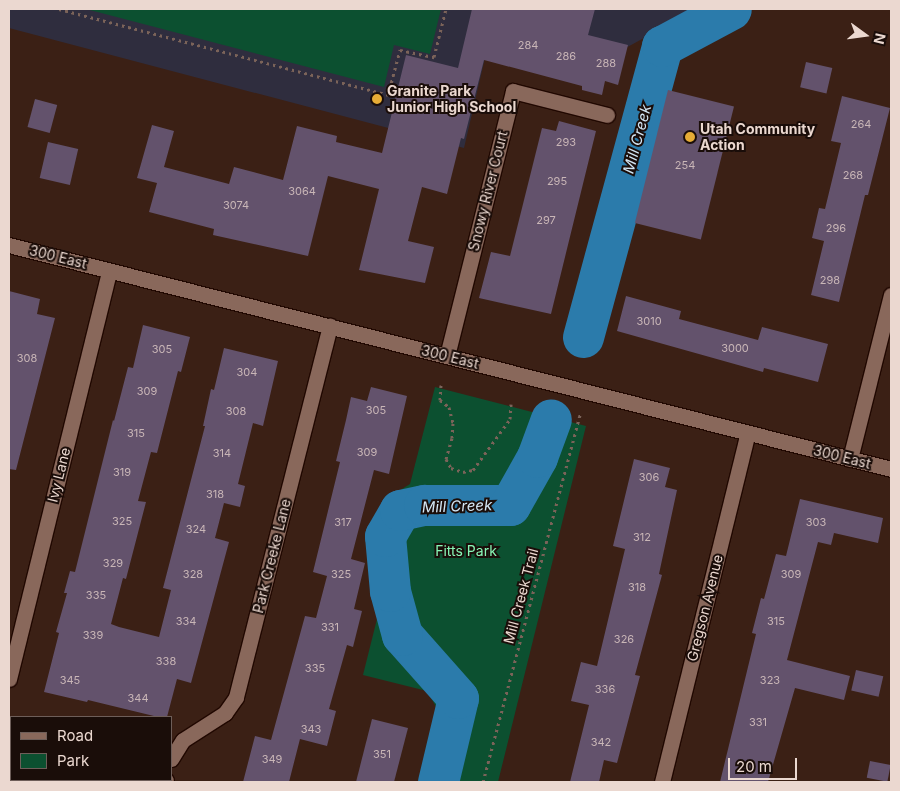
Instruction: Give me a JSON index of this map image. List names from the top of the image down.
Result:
{
  "streets": {
    "street": [
      "Snowy River Court",
      "300 East",
      "Ivy Lane",
      "Park Creeke Lane",
      "Gregson Avenue"
    ],
    "path": ["Mill Creek Trail"]
  },
  "crossings": [
    ["Snowy River Court", "300 East"],
    ["300 East", "Ivy Lane"],
    ["300 East", "Park Creeke Lane"],
    ["300 East", "Gregson Avenue"]
  ],
  "water": ["Mill Creek"],
  "parks": ["Fitts Park"],
  "places": ["Granite Park Junior High School", "Utah Community Action"],
  "house_numbers": [
    "284",
    "286",
    "288",
    "264",
    "293",
    "254",
    "268",
    "295",
    "3064",
    "3074",
    "297",
    "296",
    "298",
    "3010",
    "3000",
    "305",
    "308",
    "304",
    "309",
    "305",
    "308",
    "315",
    "309",
    "314",
    "319",
    "306",
    "318",
    "325",
    "317",
    "303",
    "324",
    "312",
    "329",
    "328",
    "325",
    "309",
    "318",
    "335",
    "334",
    "315",
    "331",
    "339",
    "326",
    "338",
    "335",
    "345",
    "323",
    "336",
    "344",
    "331",
    "343",
    "342",
    "351",
    "349"
  ],
  "legend": ["Road", "Park"],
  "scale_bar": "20 m",
  "north": "right"
}
